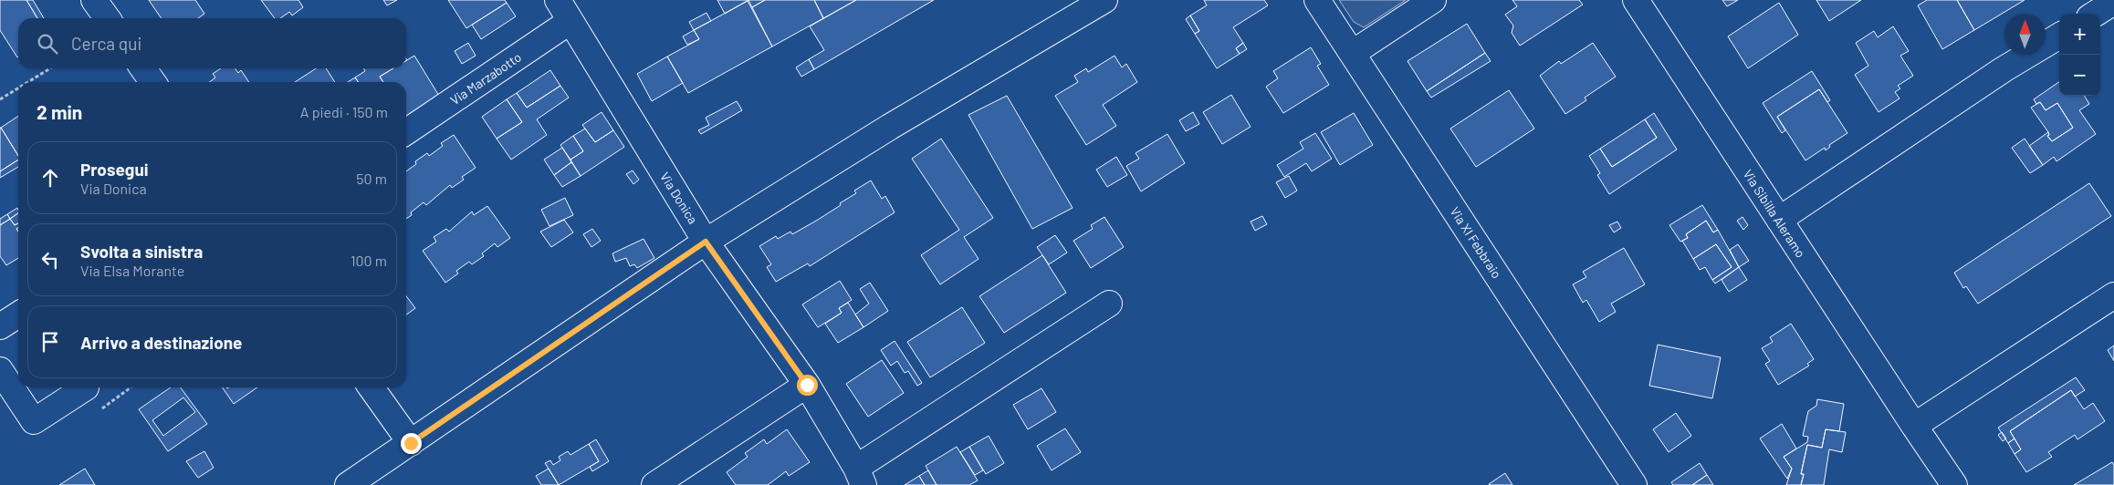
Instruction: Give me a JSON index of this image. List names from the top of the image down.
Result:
{
  "streets": {
    "street": [
      "Via Marzabotto",
      "Via Donica",
      "Via Sibilla Aleramo",
      "Via XI Febbraio"
    ]
  },
  "crossings": [
    ["Via Marzabotto", "Via Donica"]
  ],
  "north": "top",
  "page": {
    "map_buttons": ["+", "−"],
    "search": "Cerca qui",
    "heading": ["2 min", "A piedi · 150 m"],
    "list": [
      ["Prosegui", "Via Donica", "50 m"],
      ["Svolta a sinistra", "Via Elsa Morante", "100 m"],
      "Arrivo a destinazione"
    ]
  }
}
